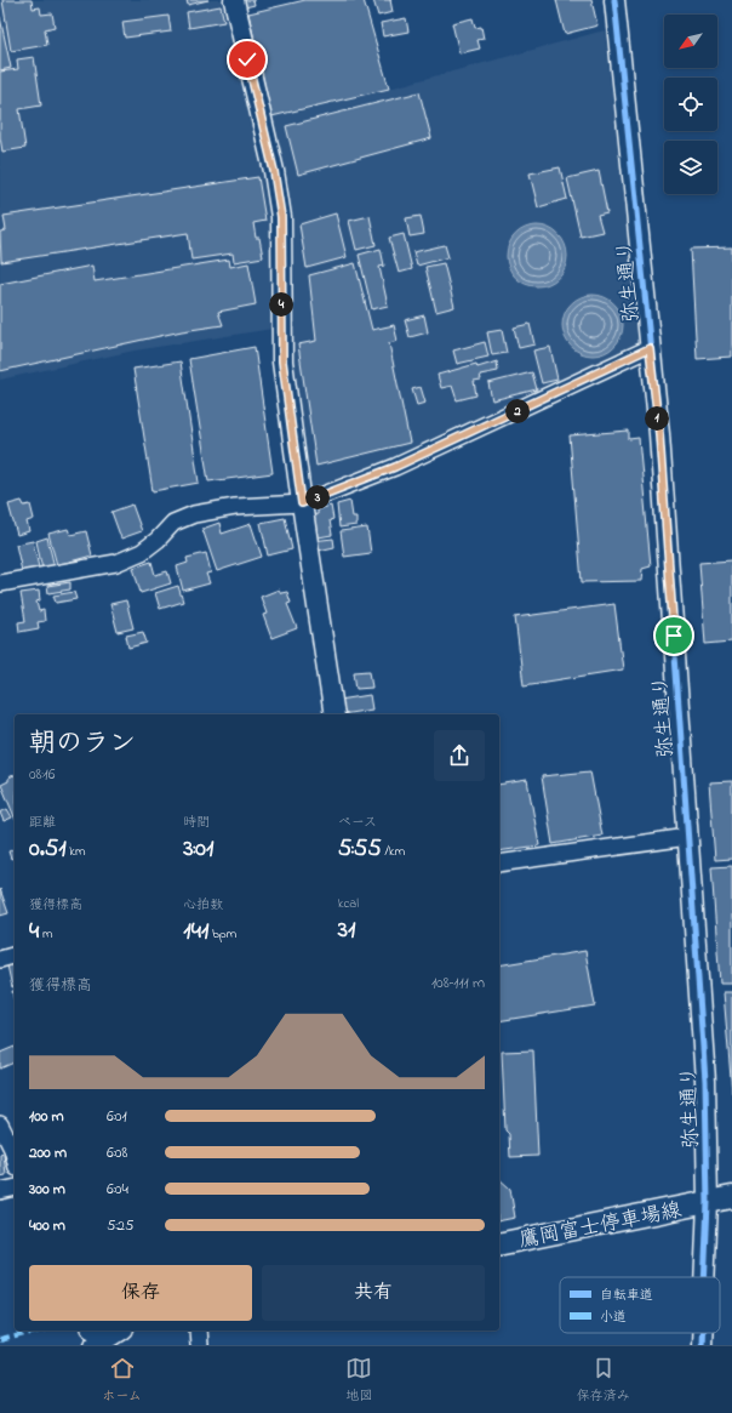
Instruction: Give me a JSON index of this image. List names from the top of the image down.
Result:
{
  "streets": {
    "main road": ["鷹岡富士停車場線"],
    "street": ["弥生通り"]
  },
  "crossings": [
    ["弥生通り", "鷹岡富士停車場線"]
  ],
  "legend": ["自転車道", "小道"],
  "north": "bottom left",
  "page": {
    "pins": [
      "4",
      "2",
      "1",
      "3"
    ],
    "heading": ["朝のラン", "08:16"],
    "stats": [
      ["距離", "0.51 km"],
      ["時間", "3:01"],
      ["ペース", "5:55 /km"],
      ["獲得標高", "4 m"],
      ["心拍数", "141 bpm"],
      ["kcal", "31"]
    ],
    "chart": ["獲得標高", "108–111 m"],
    "list": [
      {
        "name": "100 m",
        "note": "6:01"
      },
      {
        "name": "200 m",
        "note": "6:08"
      },
      {
        "name": "300 m",
        "note": "6:04"
      },
      {
        "name": "400 m",
        "note": "5:25"
      }
    ],
    "buttons": ["保存", "共有"],
    "tabs": ["ホーム", "地図", "保存済み"]
  }
}
